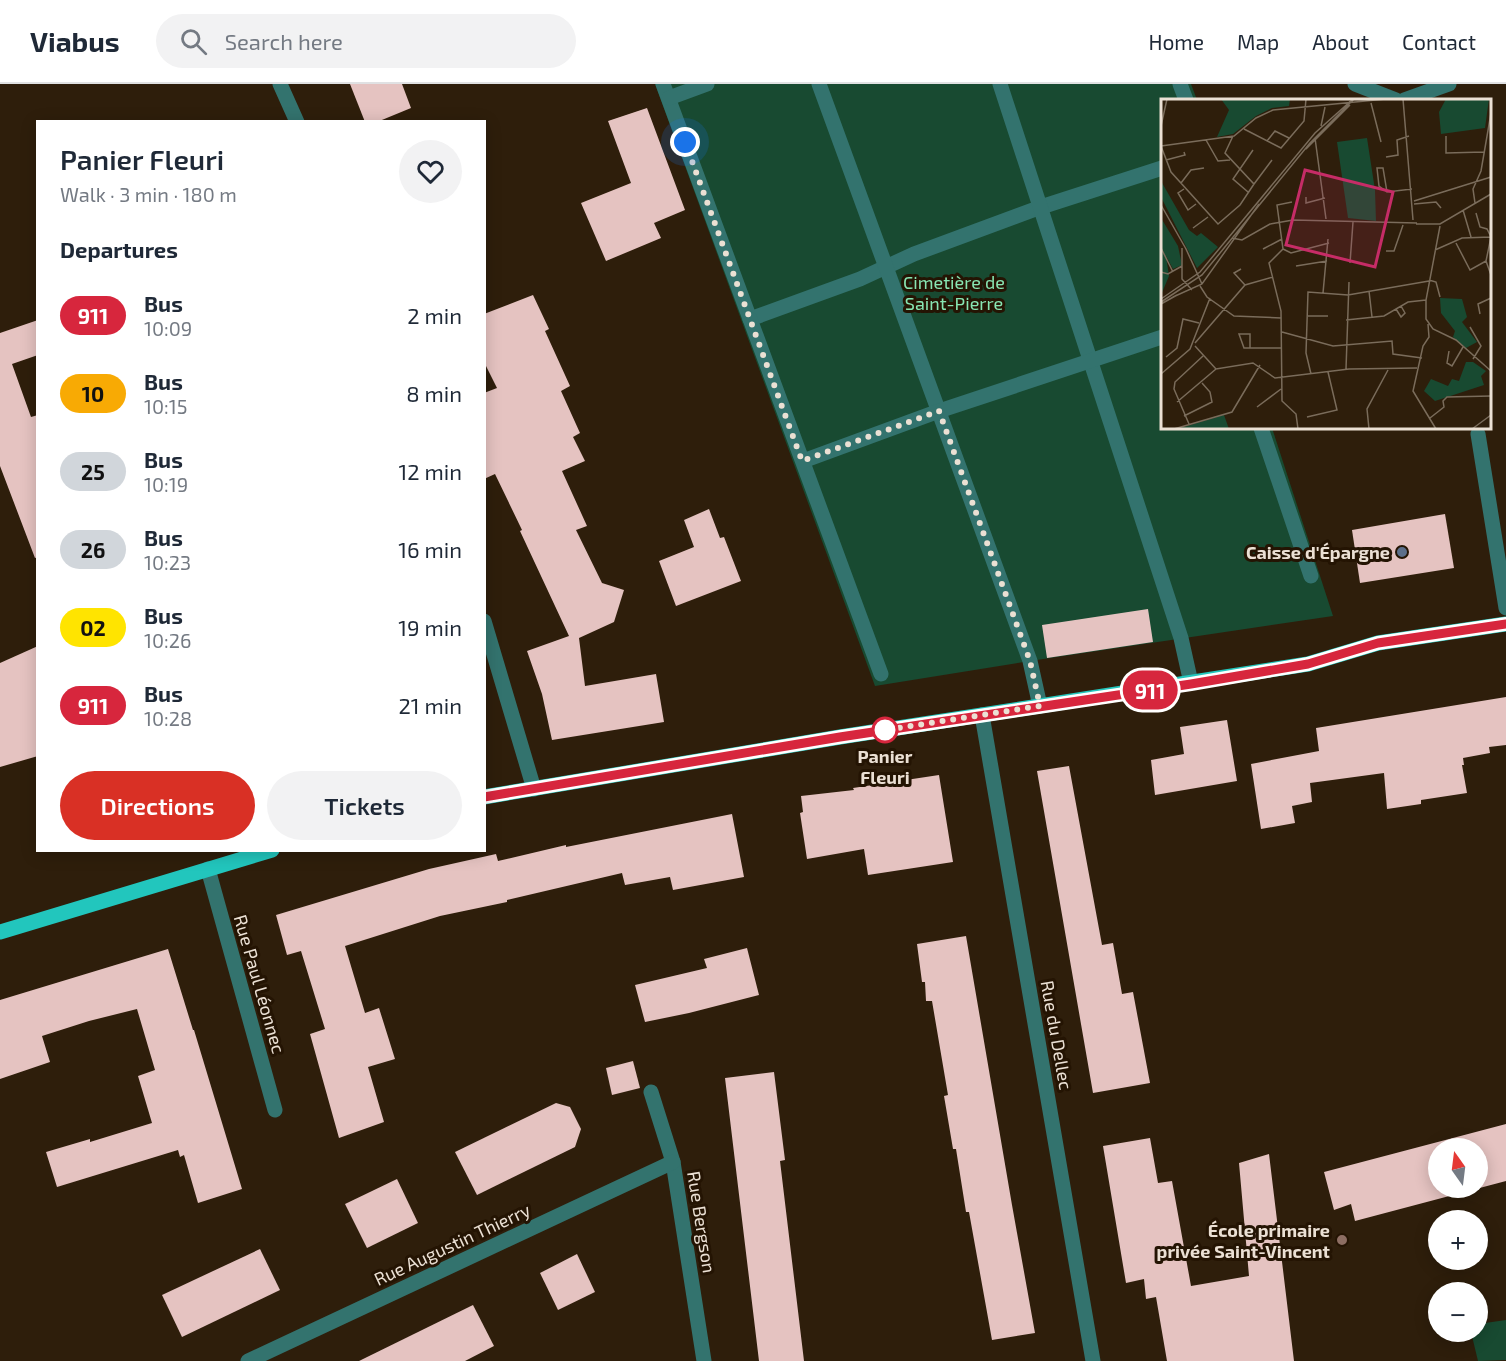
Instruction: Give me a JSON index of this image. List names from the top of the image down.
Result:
{
  "streets": {
    "street": [
      "Rue Paul Léonnec",
      "Rue du Dellec",
      "Rue Bergson",
      "Rue Augustin Thierry"
    ]
  },
  "crossings": [
    ["Rue Bergson", "Rue Augustin Thierry"]
  ],
  "parks": ["Cimetière de Saint-Pierre"],
  "places": ["Caisse d'Épargne", "Panier Fleuri", "École primaire privée Saint-Vincent"],
  "lines": ["bus line 911"],
  "north": "top",
  "page": {
    "header": "Viabus",
    "search": "Search here",
    "nav": [
      "Home",
      "Map",
      "About",
      "Contact"
    ],
    "on_map": "911",
    "heading": [
      ["Panier Fleuri", "Walk · 3 min · 180 m"],
      "Departures"
    ],
    "list": [
      {
        "mark": "911",
        "name": "Bus",
        "note": "10:09",
        "value": "2 min"
      },
      {
        "mark": "10",
        "name": "Bus",
        "note": "10:15",
        "value": "8 min"
      },
      {
        "mark": "25",
        "name": "Bus",
        "note": "10:19",
        "value": "12 min"
      },
      {
        "mark": "26",
        "name": "Bus",
        "note": "10:23",
        "value": "16 min"
      },
      {
        "mark": "02",
        "name": "Bus",
        "note": "10:26",
        "value": "19 min"
      },
      {
        "mark": "911",
        "name": "Bus",
        "note": "10:28",
        "value": "21 min"
      }
    ],
    "buttons": ["Directions", "Tickets"],
    "map_buttons": ["+", "−"]
  }
}
